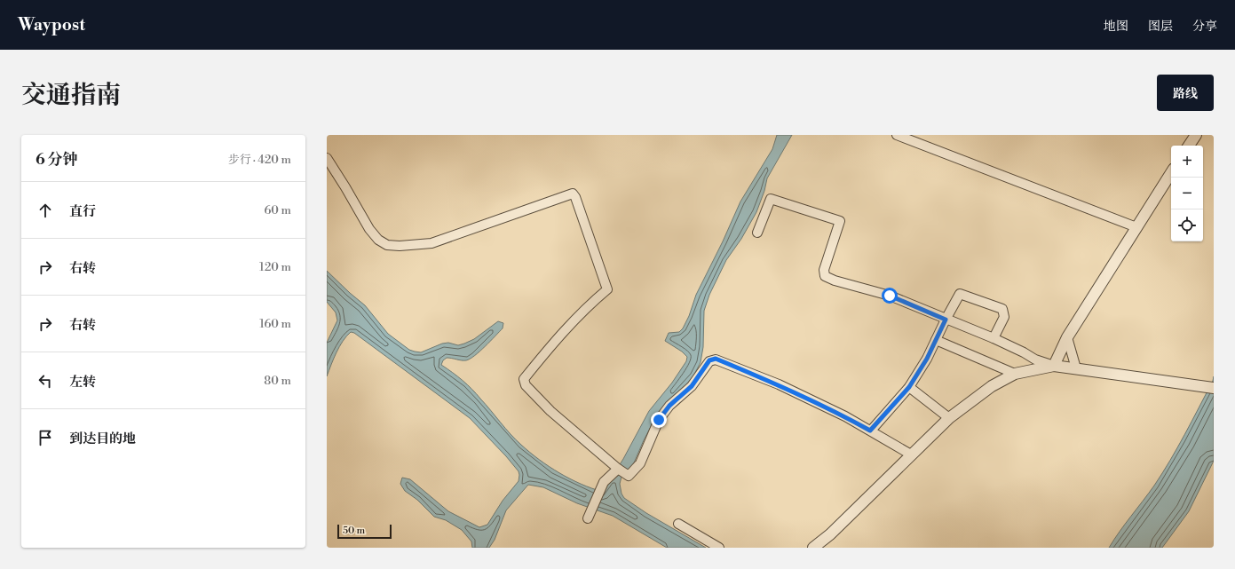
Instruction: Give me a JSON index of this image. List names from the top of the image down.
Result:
{
  "scale_bar": "50 m",
  "page": {
    "header": "Waypost",
    "nav": ["地图", "图层", "分享"],
    "title": "交通指南",
    "buttons": "路线",
    "heading": ["6 分钟", "步行 · 420 m"],
    "map_buttons": ["+", "−"],
    "list": [
      ["直行", "60 m"],
      ["右转", "120 m"],
      ["右转", "160 m"],
      ["左转", "80 m"],
      "到达目的地"
    ],
    "scale": "50 m"
  }
}
